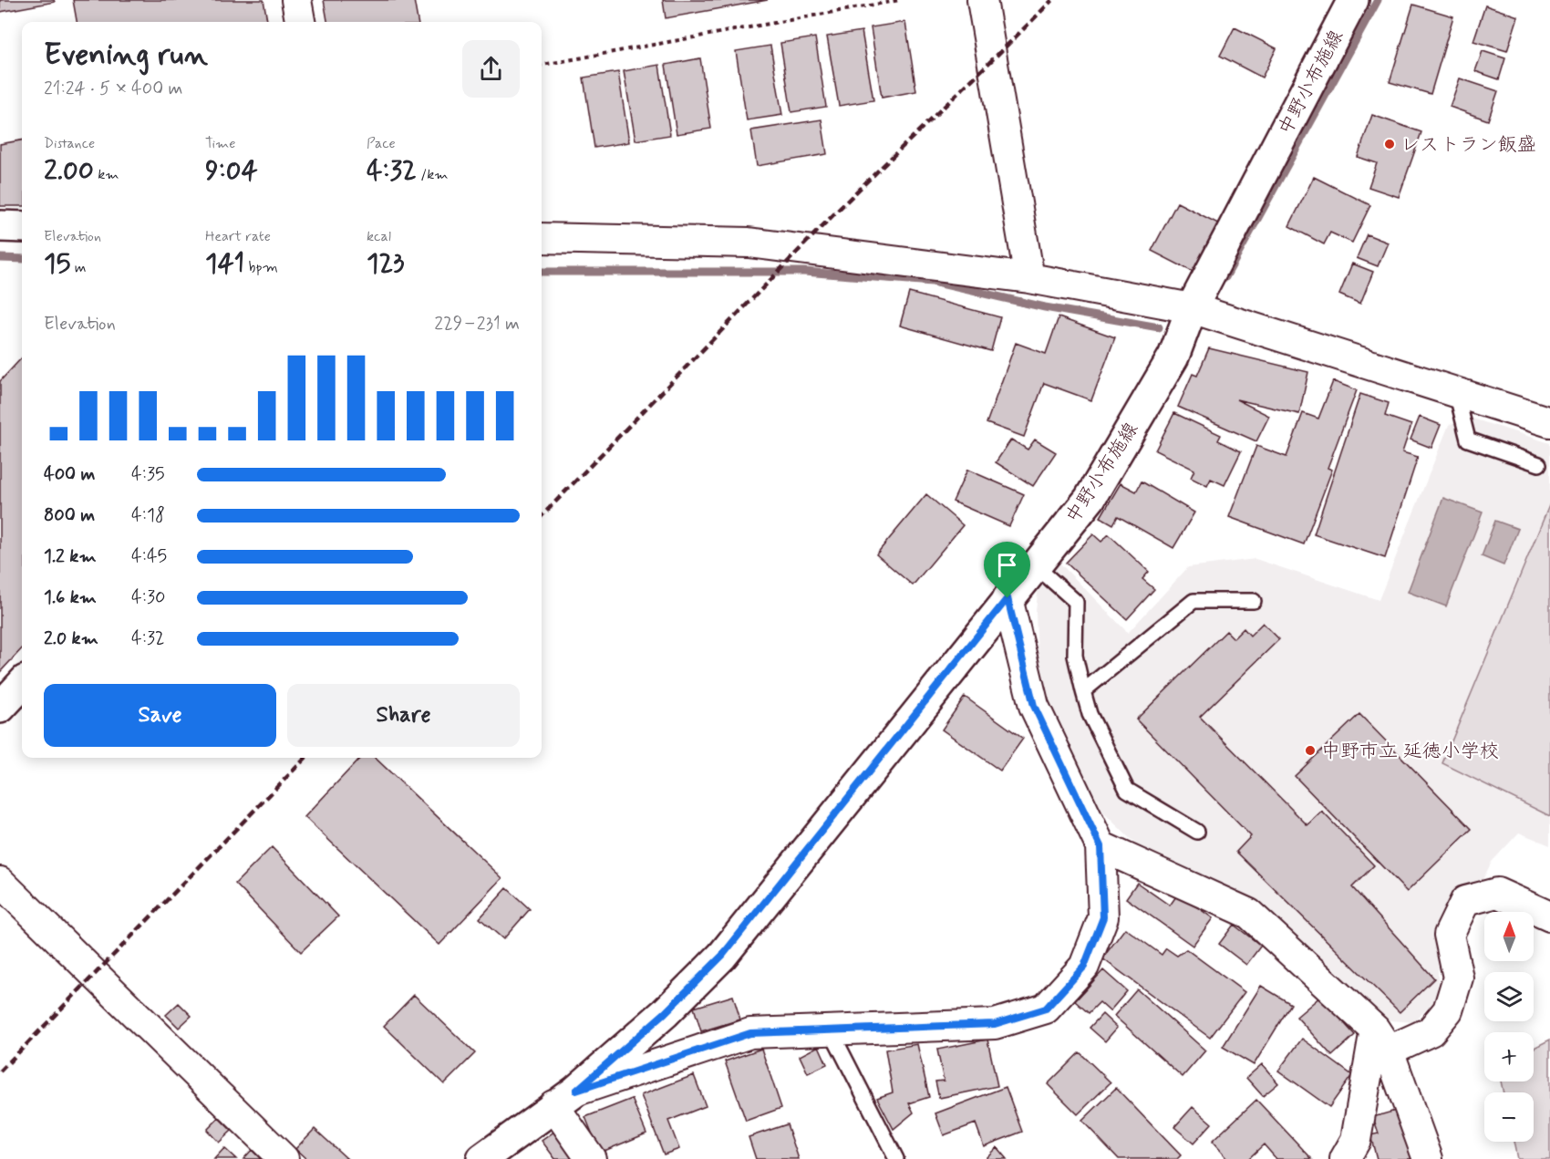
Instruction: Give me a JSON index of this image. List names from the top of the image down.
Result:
{
  "streets": {
    "main road": ["中野小布施線"]
  },
  "places": ["レストラン飯盛", "中野市立 延徳小学校"],
  "north": "top",
  "page": {
    "heading": ["Evening run", "21:24 · 5 × 400 m"],
    "stats": [
      ["Distance", "2.00 km"],
      ["Time", "9:04"],
      ["Pace", "4:32 /km"],
      ["Elevation", "15 m"],
      ["Heart rate", "141 bpm"],
      ["kcal", "123"]
    ],
    "chart": ["Elevation", "229–231 m"],
    "list": [
      {
        "name": "400 m",
        "note": "4:35"
      },
      {
        "name": "800 m",
        "note": "4:18"
      },
      {
        "name": "1.2 km",
        "note": "4:45"
      },
      {
        "name": "1.6 km",
        "note": "4:30"
      },
      {
        "name": "2.0 km",
        "note": "4:32"
      }
    ],
    "buttons": ["Save", "Share"],
    "map_buttons": ["+", "−"]
  }
}
